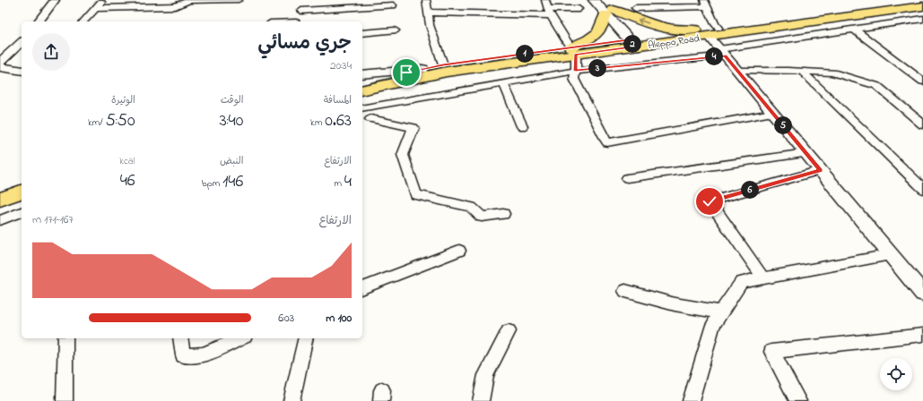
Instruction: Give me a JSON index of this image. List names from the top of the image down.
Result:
{
  "streets": {
    "main road": ["Aleppo Road"]
  },
  "page": {
    "heading": ["جري مسائي", "20:34"],
    "pins": [
      "2",
      "1",
      "4",
      "3",
      "5",
      "6"
    ],
    "stats": [
      ["المسافة", "0.63 km"],
      ["الوقت", "3:40"],
      ["الوتيرة", "5:50 /km"],
      ["الارتفاع", "4 m"],
      ["النبض", "146 bpm"],
      ["kcal", "46"]
    ],
    "chart": ["الارتفاع", "167–171 m"],
    "list": [
      {
        "name": "100 m",
        "note": "6:03"
      }
    ]
  }
}
